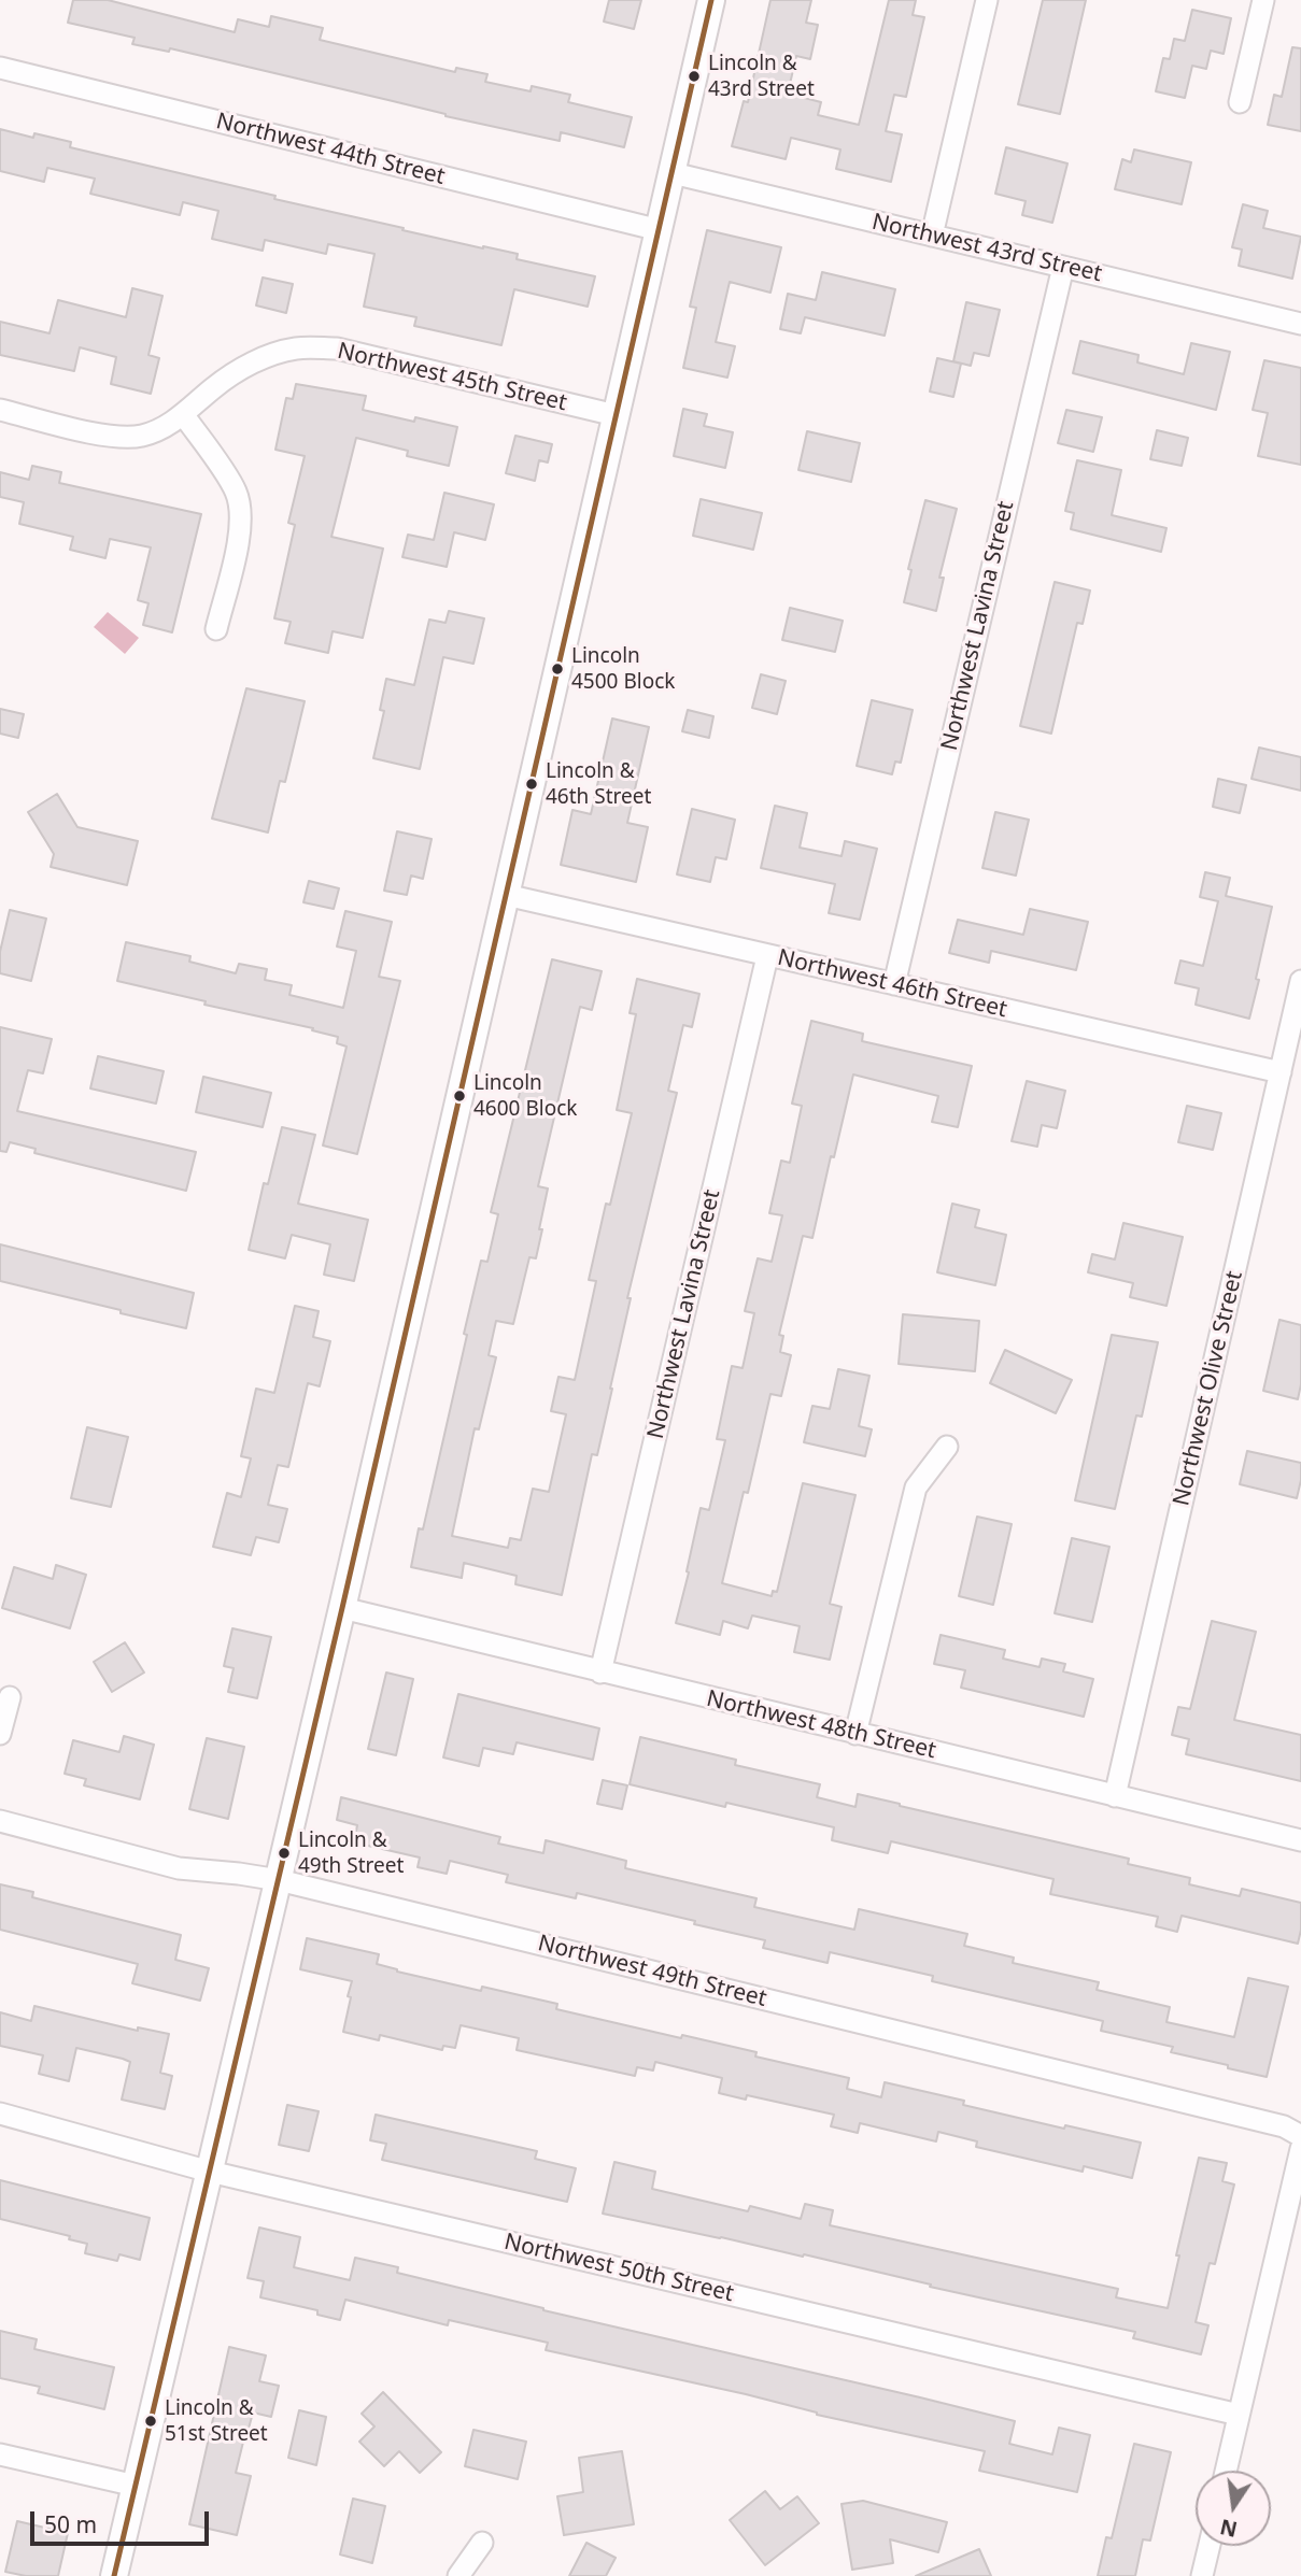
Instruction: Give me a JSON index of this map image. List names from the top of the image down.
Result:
{
  "streets": {
    "street": [
      "Northwest 44th Street",
      "Northwest 43rd Street",
      "Northwest 45th Street",
      "Northwest Lavina Street",
      "Northwest 46th Street",
      "Northwest Olive Street",
      "Northwest 48th Street",
      "Northwest 49th Street",
      "Northwest 50th Street"
    ]
  },
  "crossings": [
    ["Northwest 43rd Street", "Northwest Lavina Street"],
    ["Northwest Lavina Street", "Northwest 46th Street"],
    ["Northwest Lavina Street", "Northwest 48th Street"],
    ["Northwest 46th Street", "Northwest Olive Street"],
    ["Northwest Olive Street", "Northwest 48th Street"]
  ],
  "places": [
    "Lincoln & 43rd Street",
    "Lincoln 4500 Block",
    "Lincoln & 46th Street",
    "Lincoln 4600 Block",
    "Lincoln & 49th Street",
    "Lincoln & 51st Street"
  ],
  "scale_bar": "50 m",
  "north": "bottom"
}
